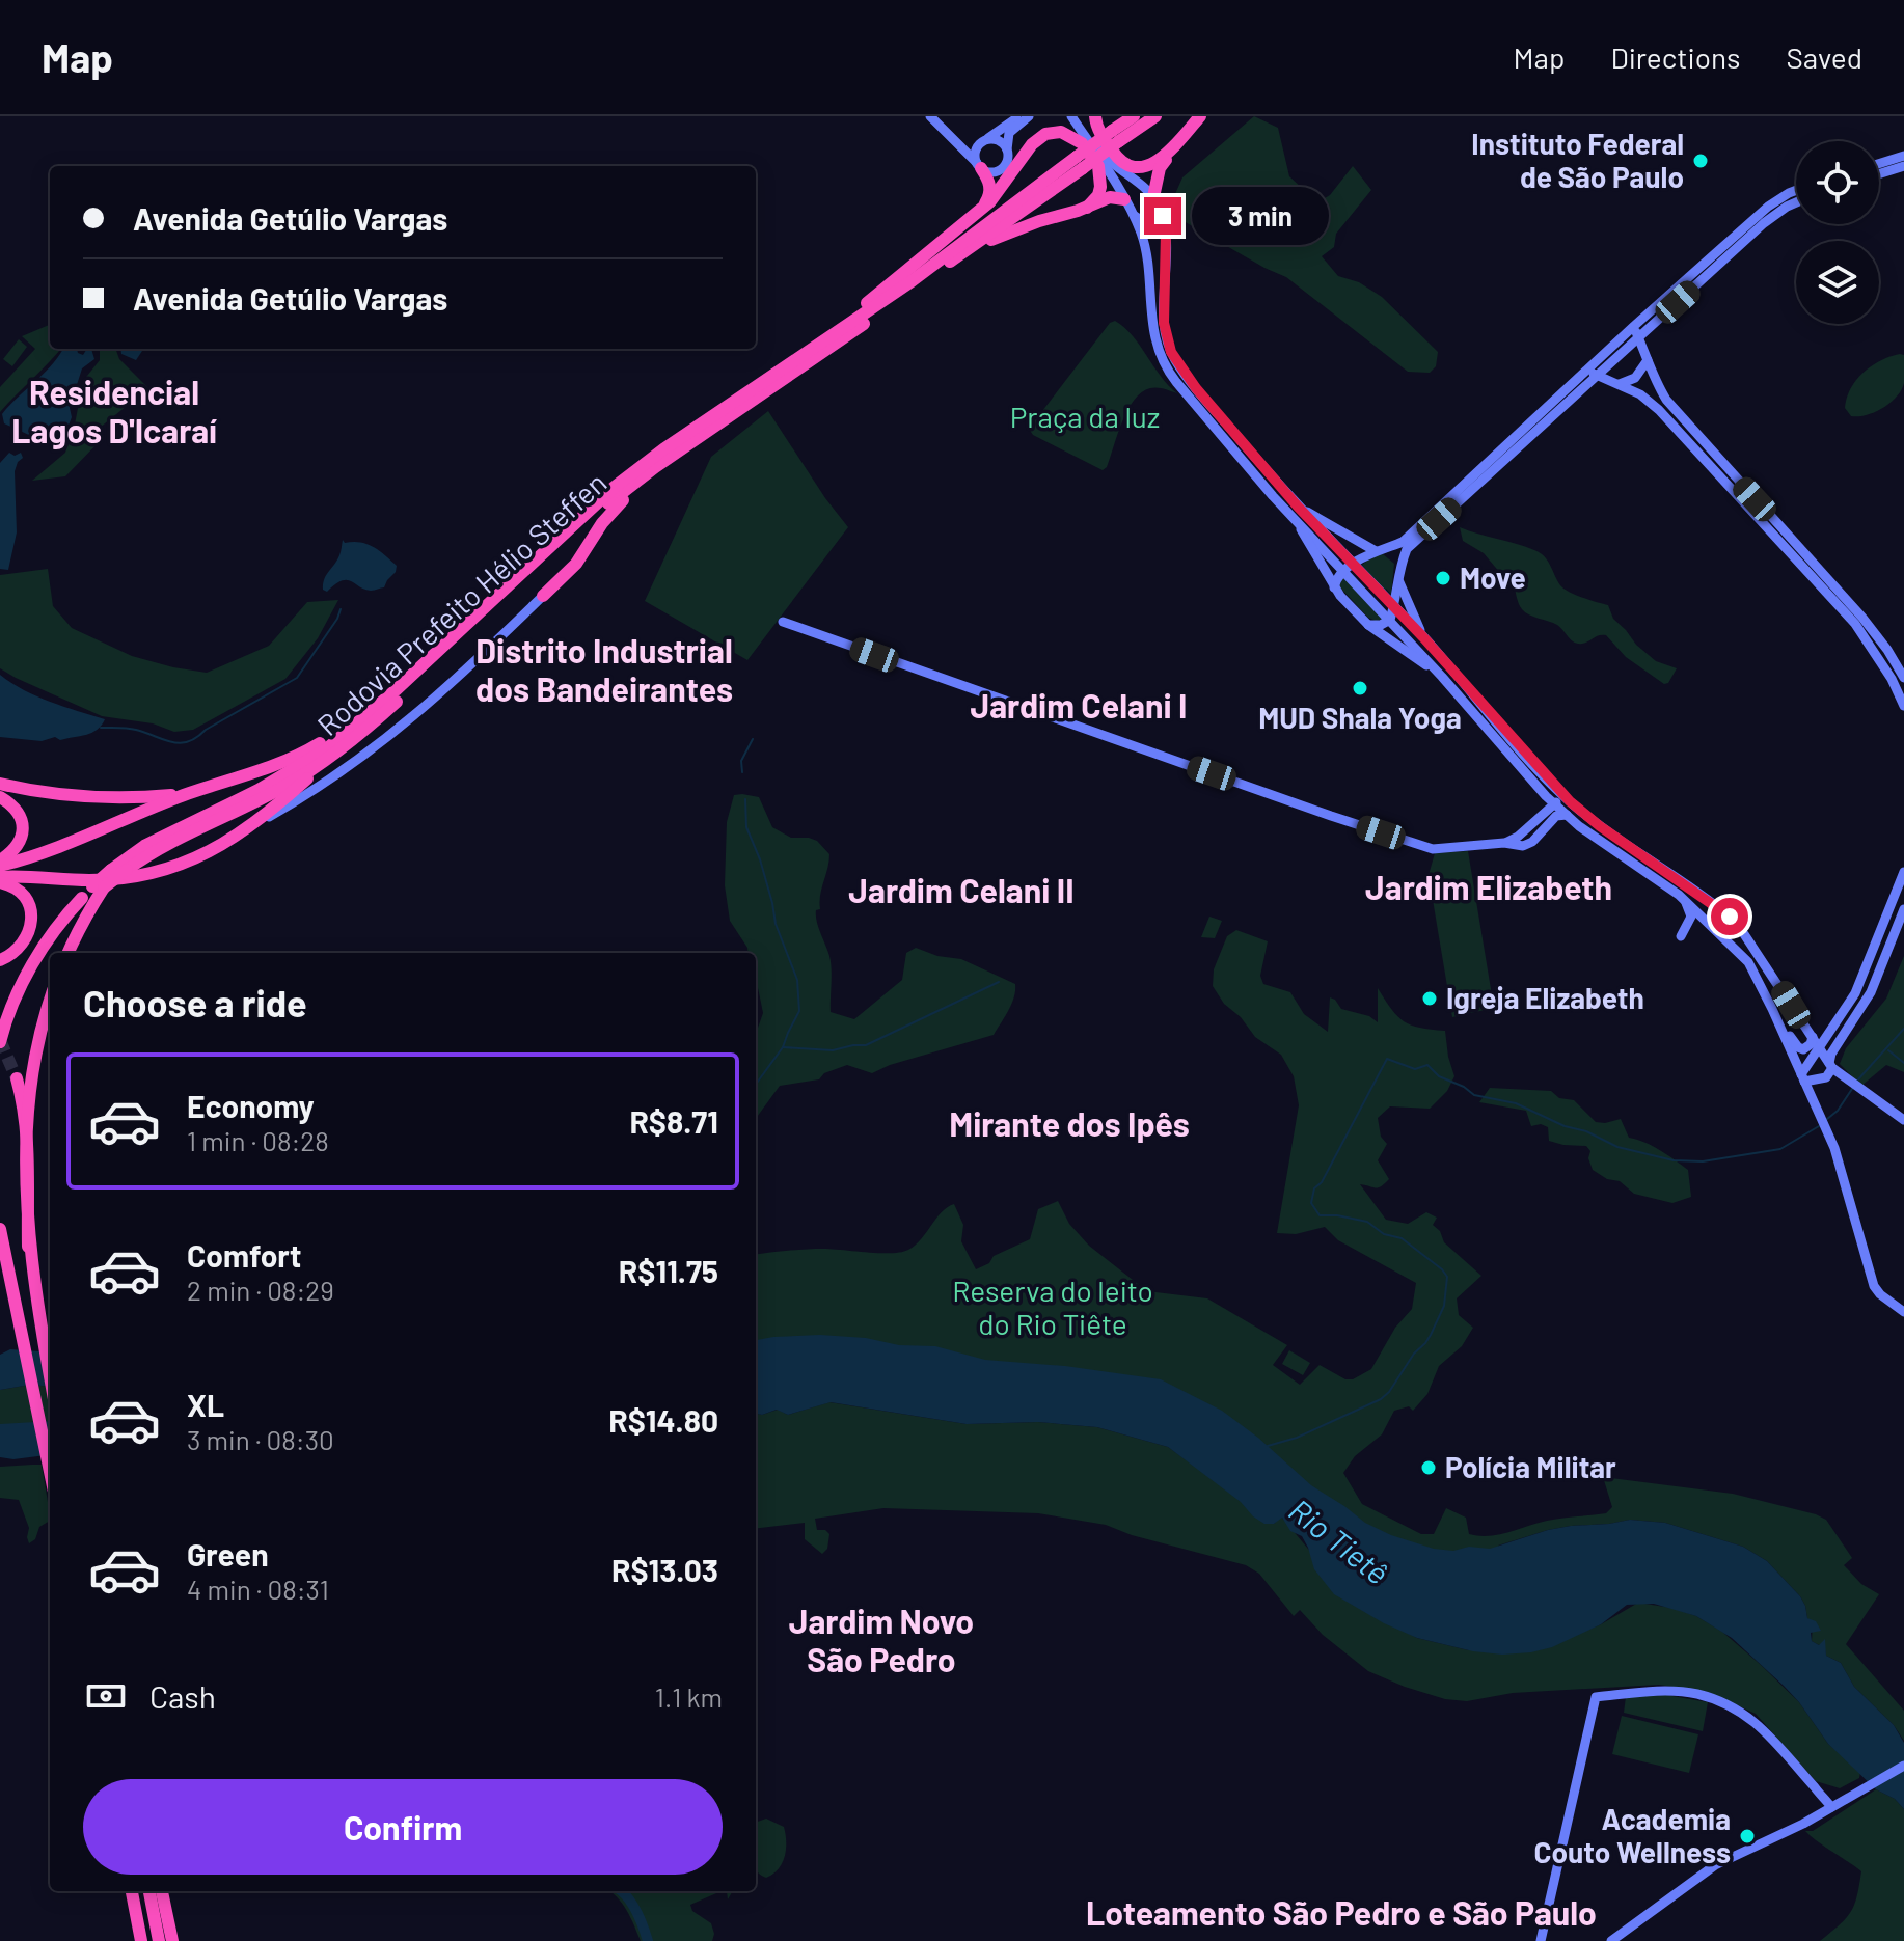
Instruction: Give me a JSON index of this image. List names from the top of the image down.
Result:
{
  "streets": {
    "highway": ["Rodovia Prefeito Hélio Steffen"]
  },
  "districts": [
    "Residencial Lagos D'Icaraí",
    "Distrito Industrial dos Bandeirantes",
    "Jardim Celani I",
    "Jardim Elizabeth",
    "Jardim Celani II",
    "Mirante dos Ipês",
    "Jardim Novo São Pedro",
    "Loteamento São Pedro e São Paulo"
  ],
  "water": ["Rio Tietê"],
  "parks": ["Praça da luz", "Reserva do leito do Rio Tiête"],
  "places": [
    "Instituto Federal de São Paulo",
    "Move",
    "MUD Shala Yoga",
    "Igreja Elizabeth",
    "Polícia Militar",
    "Academia Couto Wellness"
  ],
  "page": {
    "header": "Map",
    "nav": ["Map", "Directions", "Saved"],
    "banner": ["Avenida Getúlio Vargas", "Avenida Getúlio Vargas"],
    "bubble": "3 min",
    "heading": "Choose a ride",
    "list": [
      {
        "name": "Economy",
        "note": "1 min · 08:28",
        "value": "R$8.71"
      },
      {
        "name": "Comfort",
        "note": "2 min · 08:29",
        "value": "R$11.75"
      },
      {
        "name": "XL",
        "note": "3 min · 08:30",
        "value": "R$14.80"
      },
      {
        "name": "Green",
        "note": "4 min · 08:31",
        "value": "R$13.03"
      }
    ],
    "pay": ["Cash", "1.1 km"],
    "buttons": "Confirm"
  }
}
